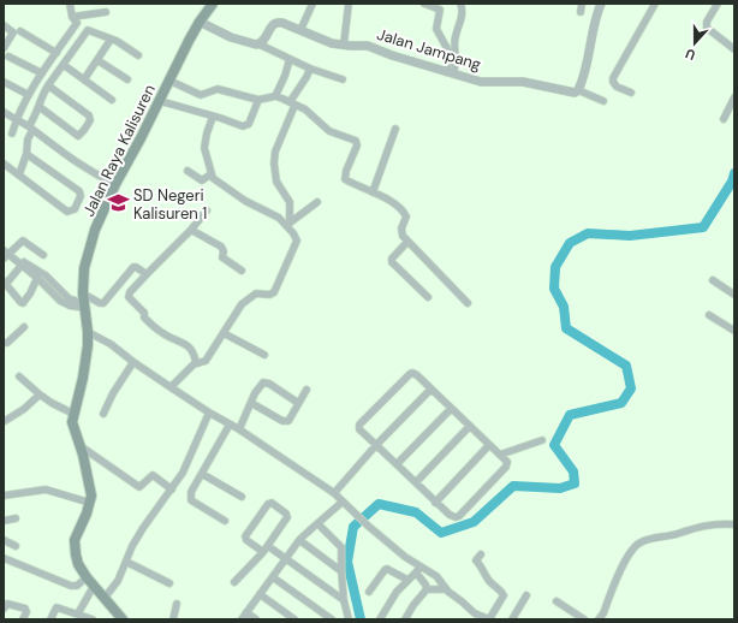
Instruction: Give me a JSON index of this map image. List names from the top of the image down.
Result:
{
  "streets": {
    "main road": ["Jalan Raya Kalisuren"],
    "street": ["Jalan Jampang"]
  },
  "places": {
    "school or university": ["SD Negeri Kalisuren 1"]
  },
  "north": "bottom"
}
